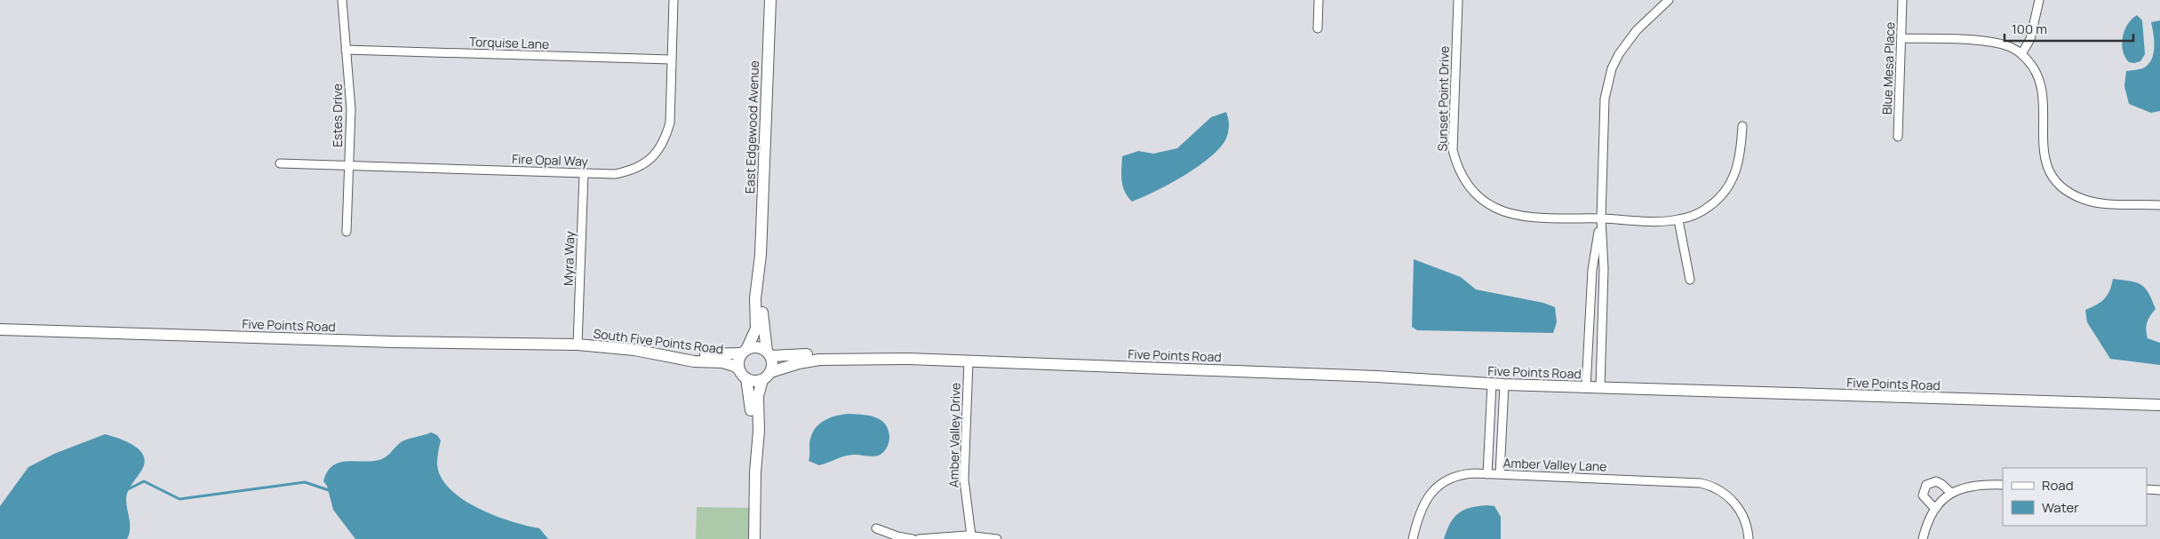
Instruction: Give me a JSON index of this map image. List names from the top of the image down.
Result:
{
  "streets": {
    "street": [
      "Torquise Lane",
      "Blue Mesa Place",
      "Sunset Point Drive",
      "Estes Drive",
      "East Edgewood Avenue",
      "Fire Opal Way",
      "Myra Way",
      "Five Points Road",
      "South Five Points Road",
      "Amber Valley Drive",
      "Amber Valley Lane"
    ]
  },
  "crossings": [
    ["Torquise Lane", "Estes Drive"],
    ["Torquise Lane", "Fire Opal Way"],
    ["Estes Drive", "Fire Opal Way"],
    ["East Edgewood Avenue", "South Five Points Road"],
    ["Fire Opal Way", "Myra Way"],
    ["Myra Way", "Five Points Road"],
    ["Myra Way", "South Five Points Road"],
    ["Five Points Road", "South Five Points Road"],
    ["Five Points Road", "Amber Valley Drive"]
  ],
  "legend": ["Road", "Water"],
  "scale_bar": "100 m"
}
